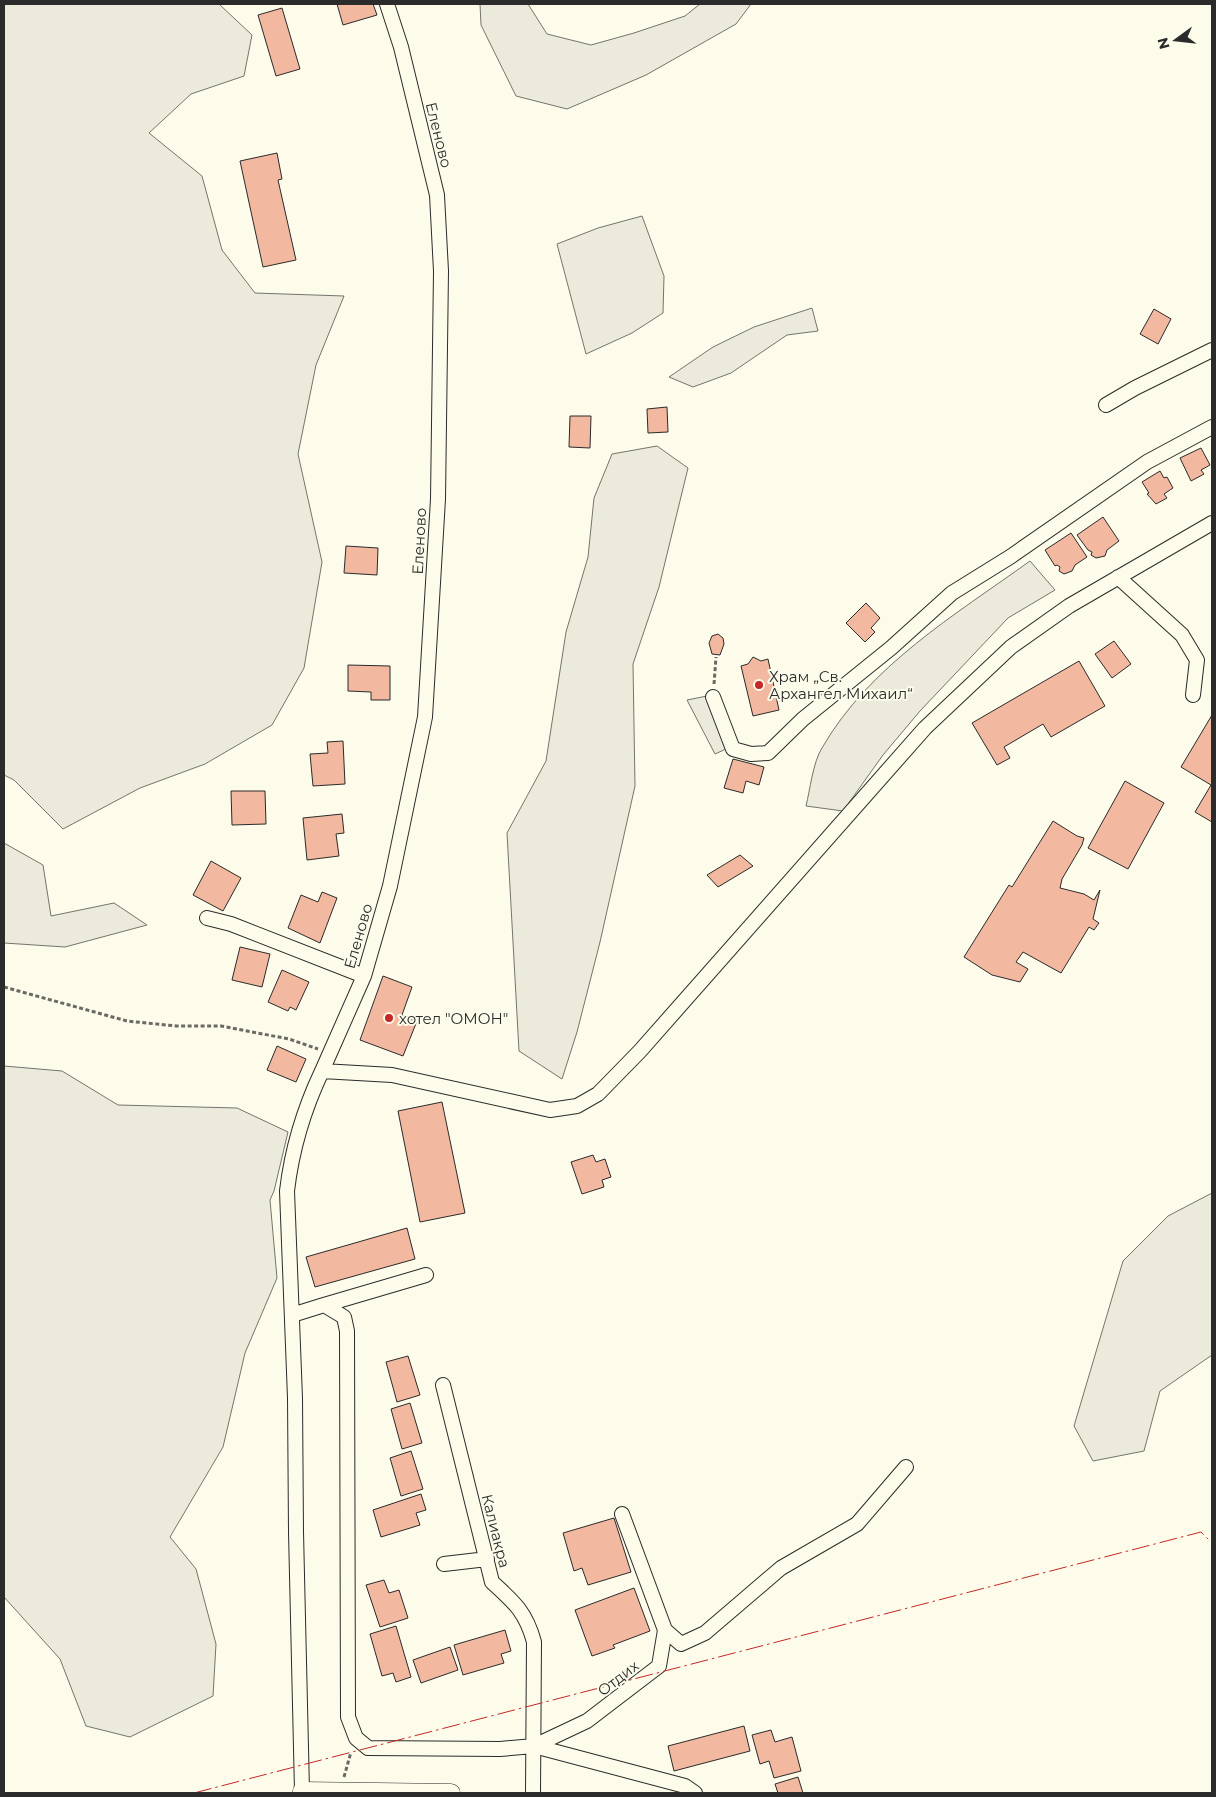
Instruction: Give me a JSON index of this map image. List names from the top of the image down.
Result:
{
  "streets": {
    "street": ["Еленово", "Калиакра", "Отдих"]
  },
  "crossings": [
    ["Калиакра", "Отдих"]
  ],
  "places": ["Храм „Св. Архангел Михаил“", "хотел \"ОМОН\""],
  "north": "left"
}
